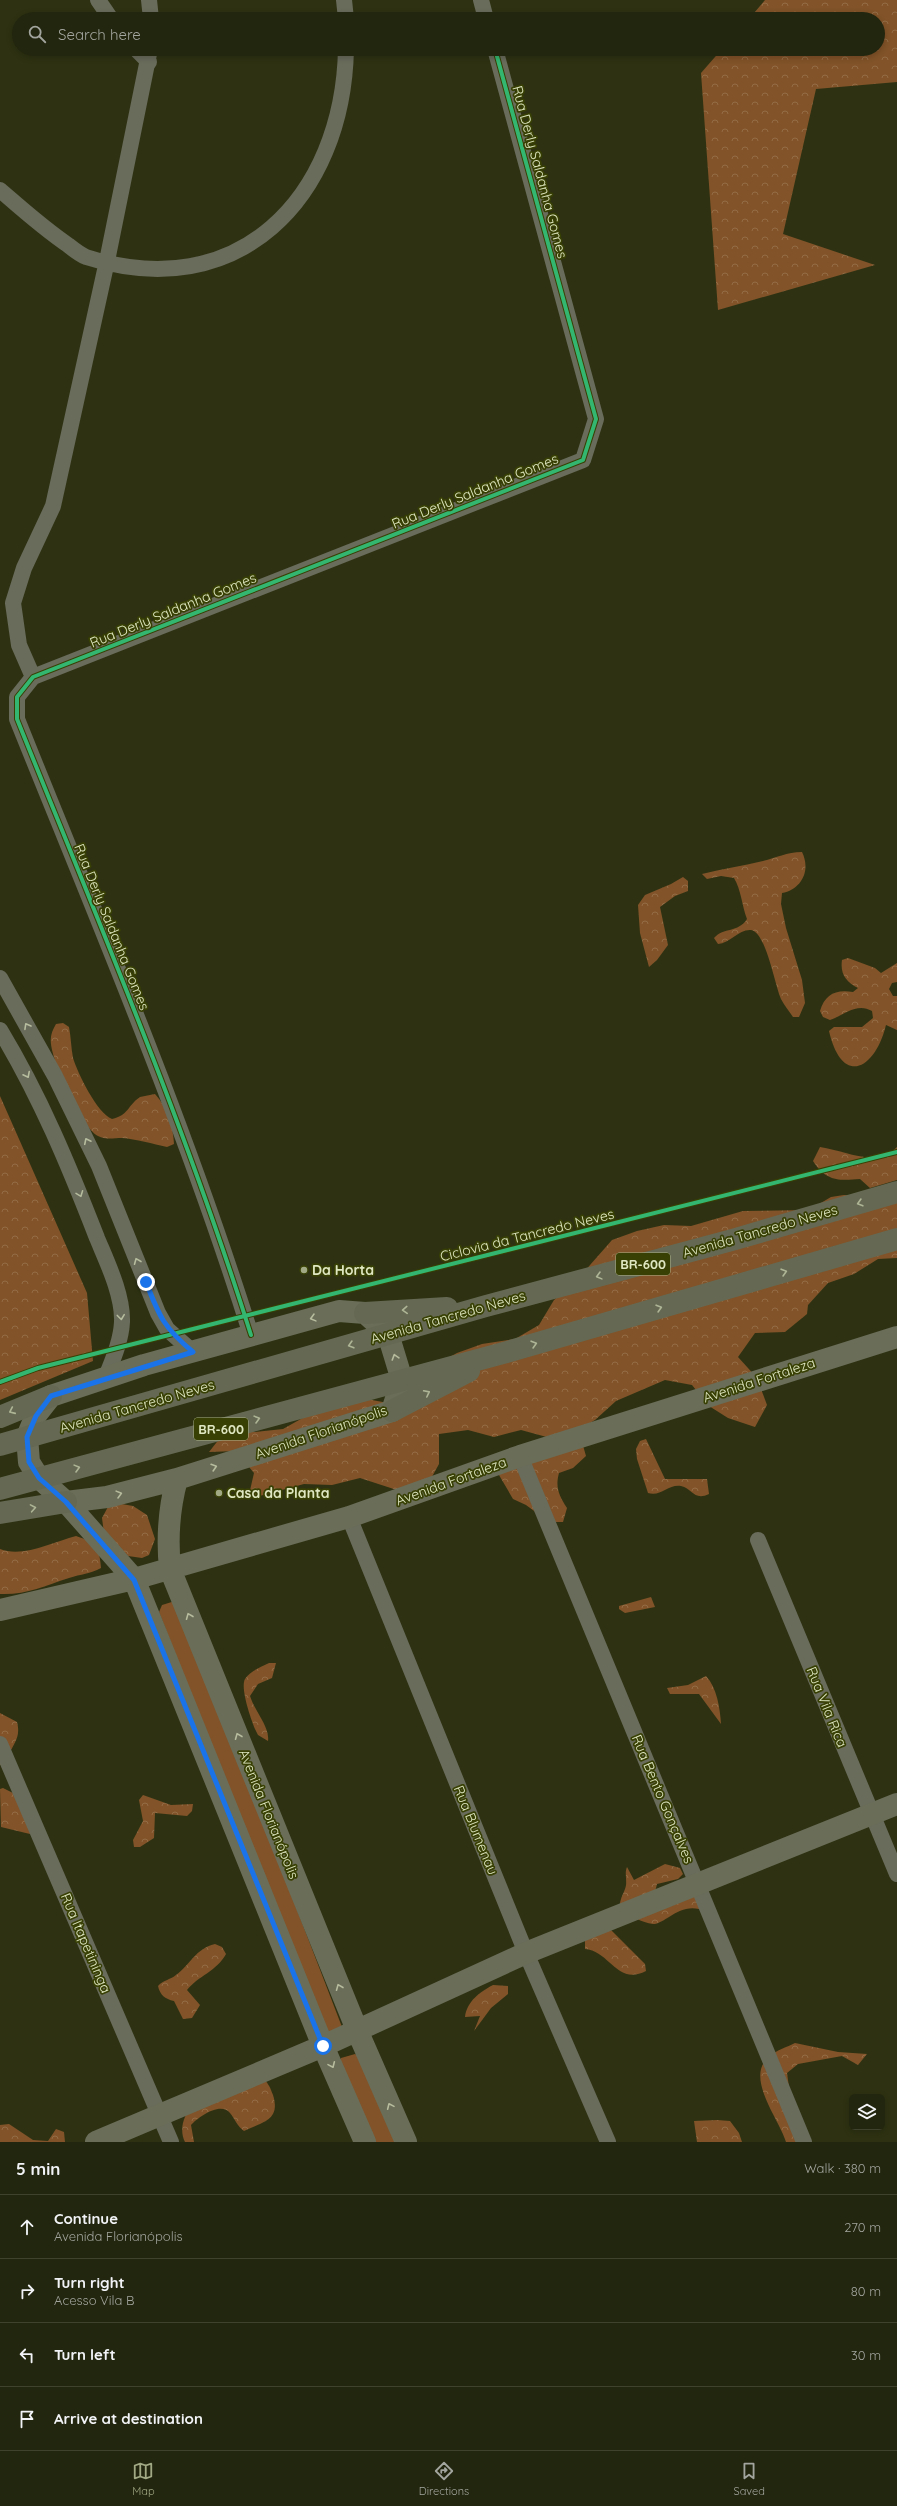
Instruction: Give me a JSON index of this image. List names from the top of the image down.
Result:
{
  "streets": {
    "main road": ["Avenida Tancredo Neves", "BR-600"],
    "street": [
      "Rua Derly Saldanha Gomes",
      "Avenida Fortaleza",
      "Avenida Florianópolis",
      "Rua Vila Rica",
      "Rua Bento Gonçalves",
      "Rua Blumenau",
      "Rua Itapetininga"
    ],
    "cycle path": ["Ciclovia da Tancredo Neves"]
  },
  "crossings": [
    ["BR-600", "Avenida Florianópolis"],
    ["Avenida Fortaleza", "Avenida Florianópolis"],
    ["Avenida Fortaleza", "Rua Bento Gonçalves"],
    ["Avenida Fortaleza", "Rua Blumenau"]
  ],
  "places": ["Da Horta", "Casa da Planta"],
  "page": {
    "search": "Search here",
    "heading": ["5 min", "Walk · 380 m"],
    "list": [
      ["Continue", "Avenida Florianópolis", "270 m"],
      ["Turn right", "Acesso Vila B", "80 m"],
      ["Turn left", "30 m"],
      "Arrive at destination"
    ],
    "nav": ["Map", "Directions", "Saved"]
  }
}
